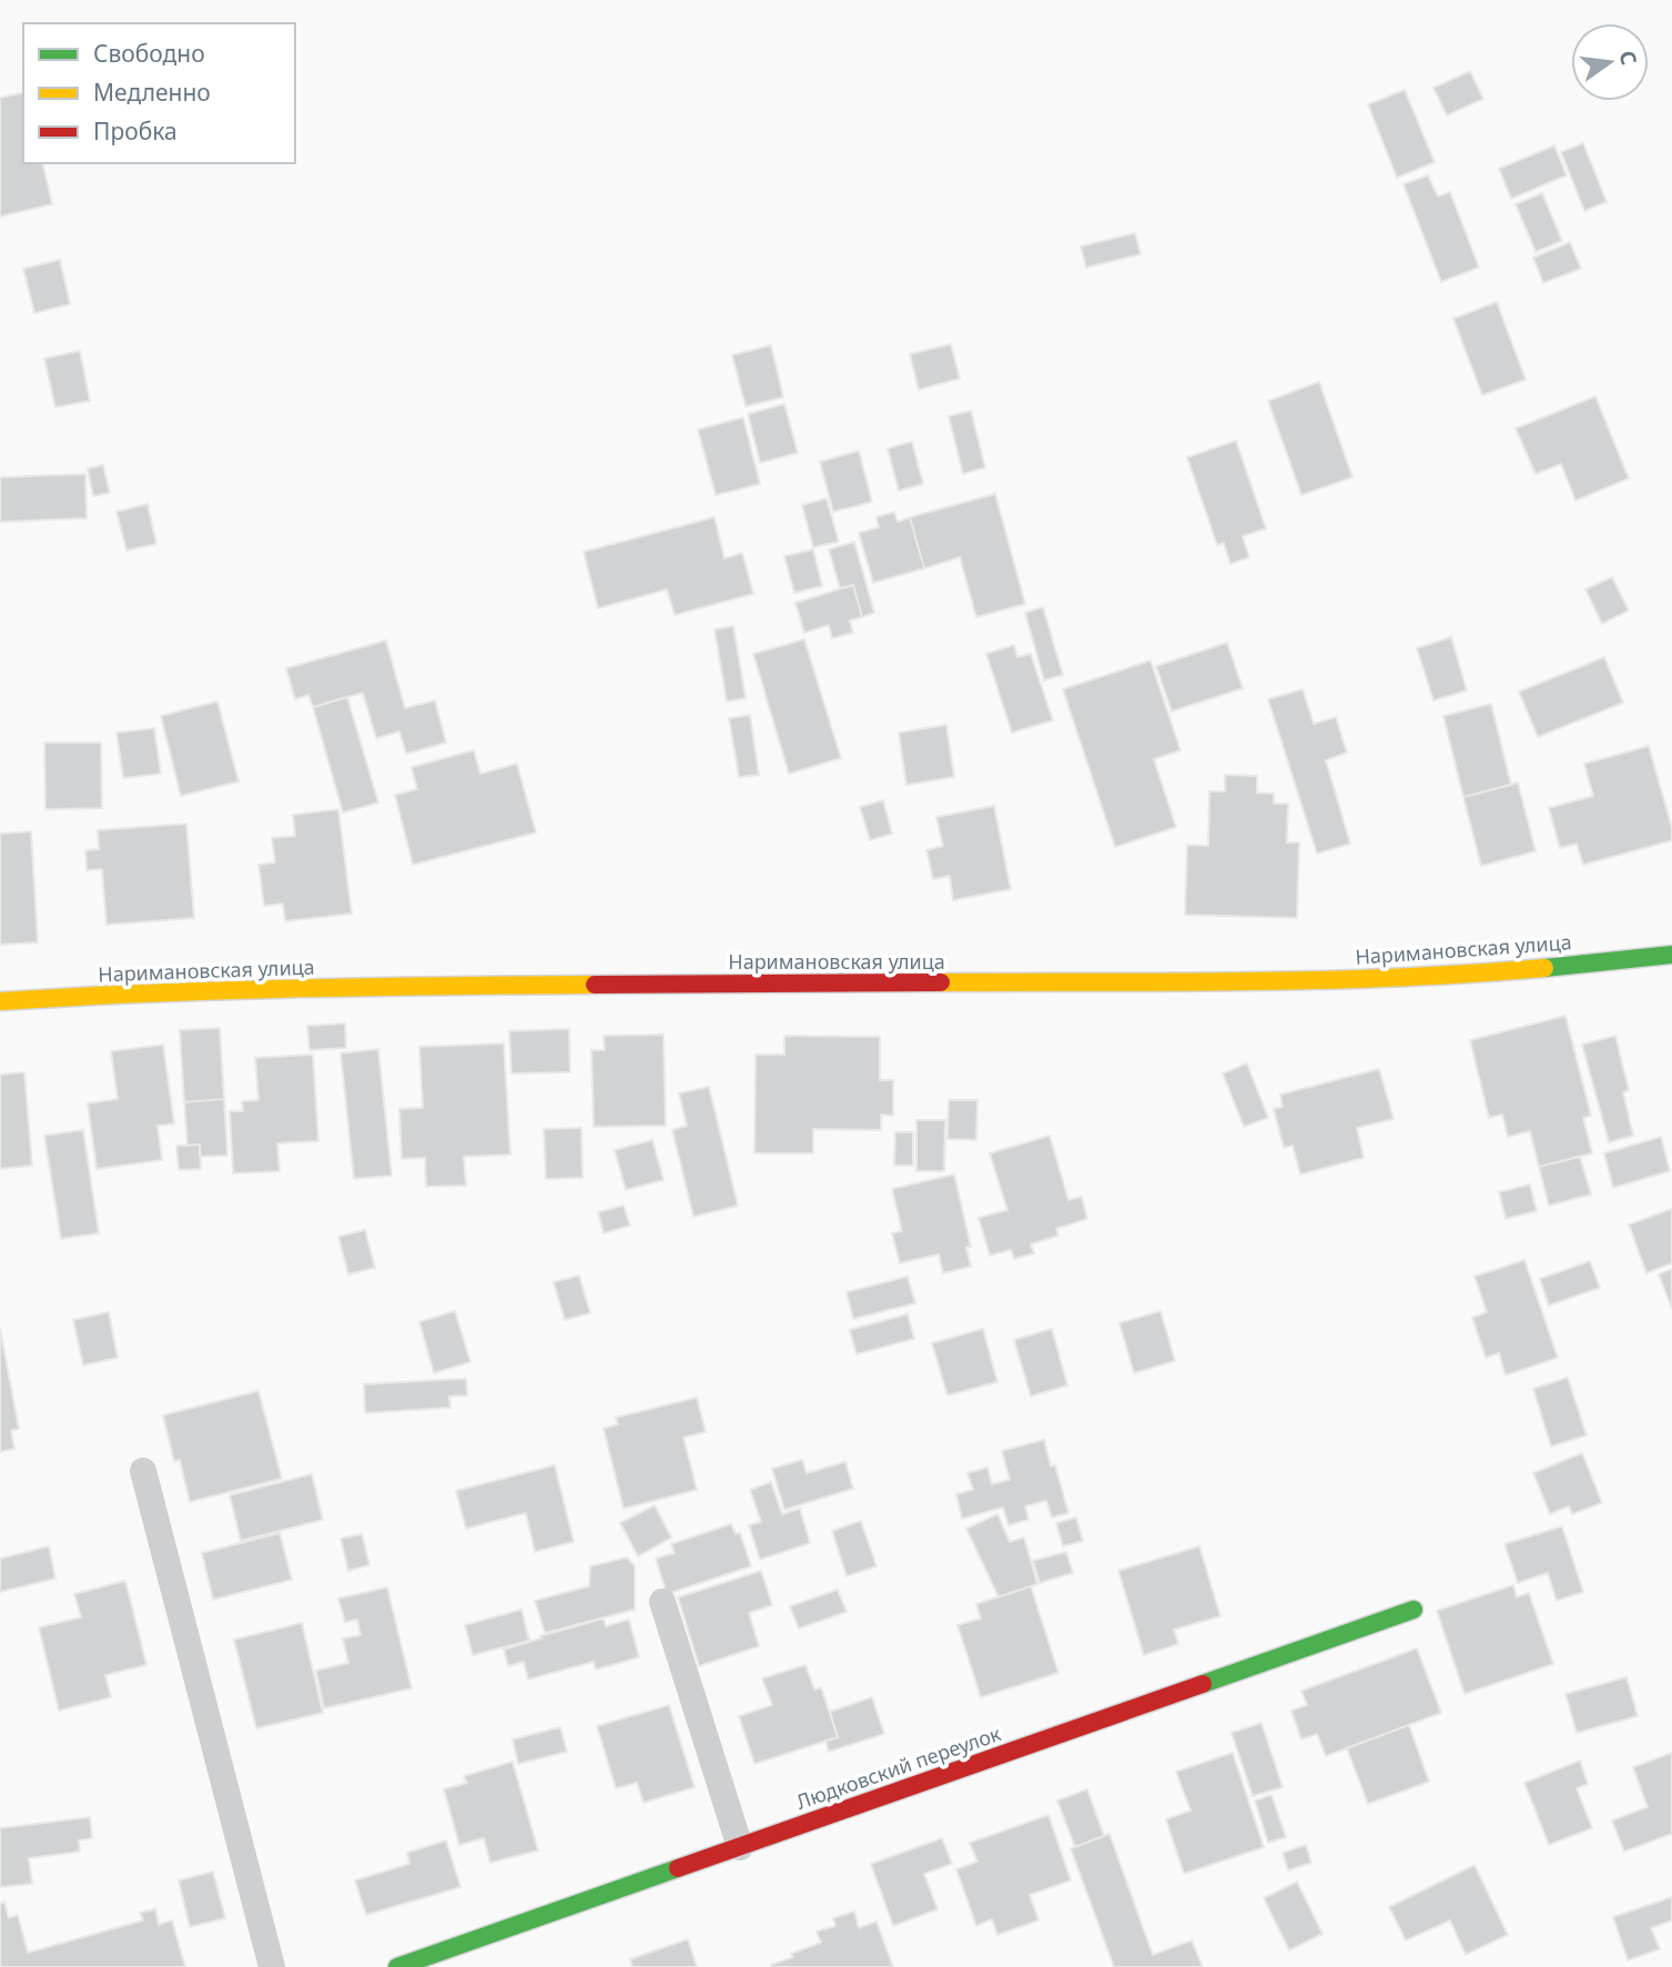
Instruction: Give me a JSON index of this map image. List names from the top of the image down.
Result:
{
  "streets": {
    "main road": ["Наримановская улица", "Людковский переулок"]
  },
  "legend": ["Свободно", "Медленно", "Пробка"],
  "north": "right"
}
